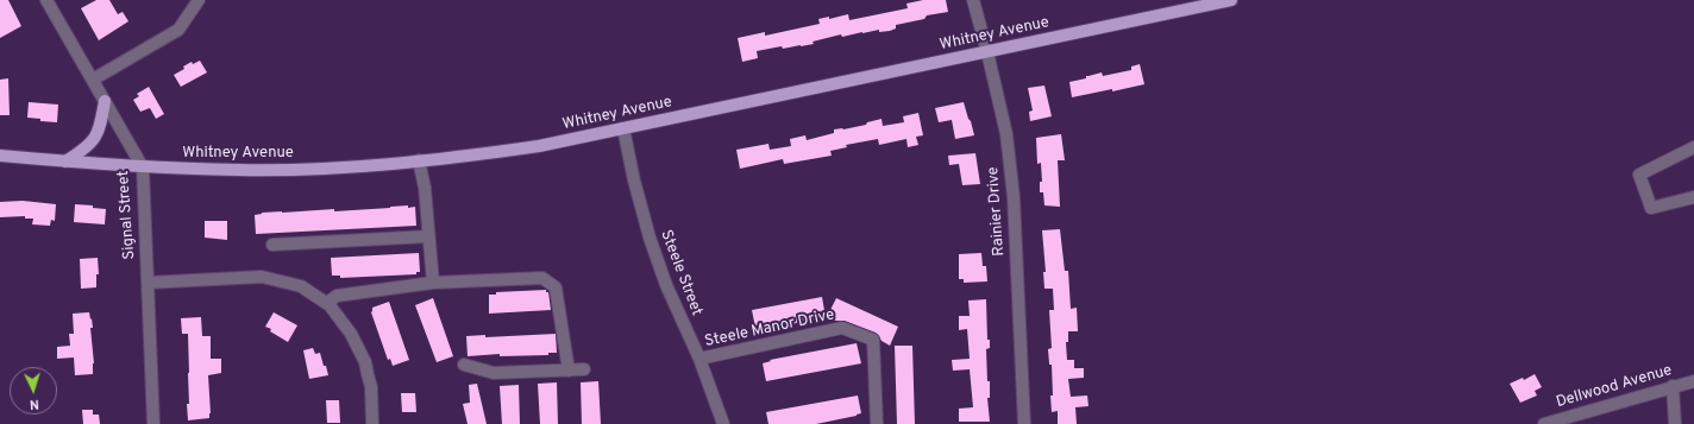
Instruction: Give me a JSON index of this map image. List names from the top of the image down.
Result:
{
  "streets": {
    "main road": ["Whitney Avenue"],
    "street": [
      "Rainier Drive",
      "Signal Street",
      "Steele Street",
      "Steele Manor Drive",
      "Dellwood Avenue"
    ]
  },
  "crossings": [
    ["Whitney Avenue", "Rainier Drive"],
    ["Whitney Avenue", "Signal Street"],
    ["Whitney Avenue", "Steele Street"],
    ["Steele Street", "Steele Manor Drive"]
  ],
  "north": "bottom"
}
